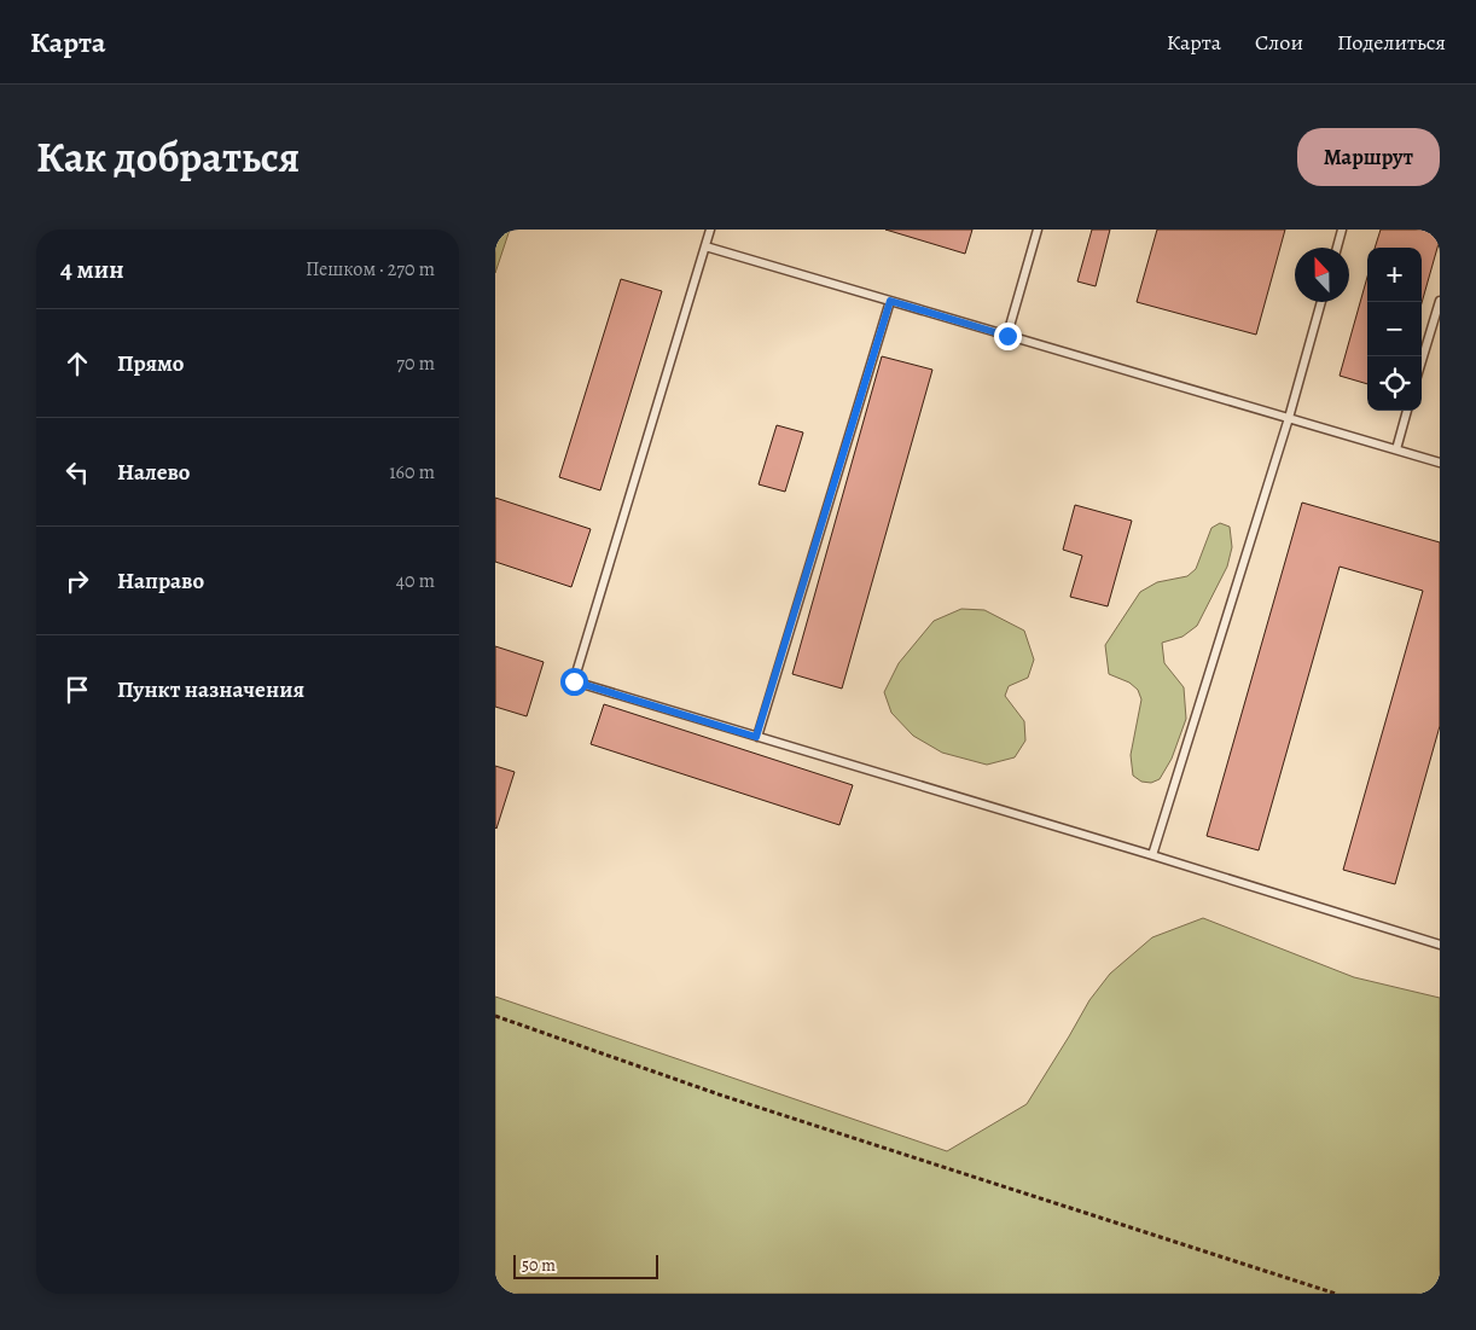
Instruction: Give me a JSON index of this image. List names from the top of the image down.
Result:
{
  "scale_bar": "50 m",
  "north": "top",
  "page": {
    "header": "Карта",
    "nav": ["Карта", "Слои", "Поделиться"],
    "title": "Как добраться",
    "buttons": "Маршрут",
    "heading": ["4 мин", "Пешком · 270 m"],
    "map_buttons": ["+", "−"],
    "list": [
      ["Прямо", "70 m"],
      ["Налево", "160 m"],
      ["Направо", "40 m"],
      "Пункт назначения"
    ],
    "scale": "50 m"
  }
}
